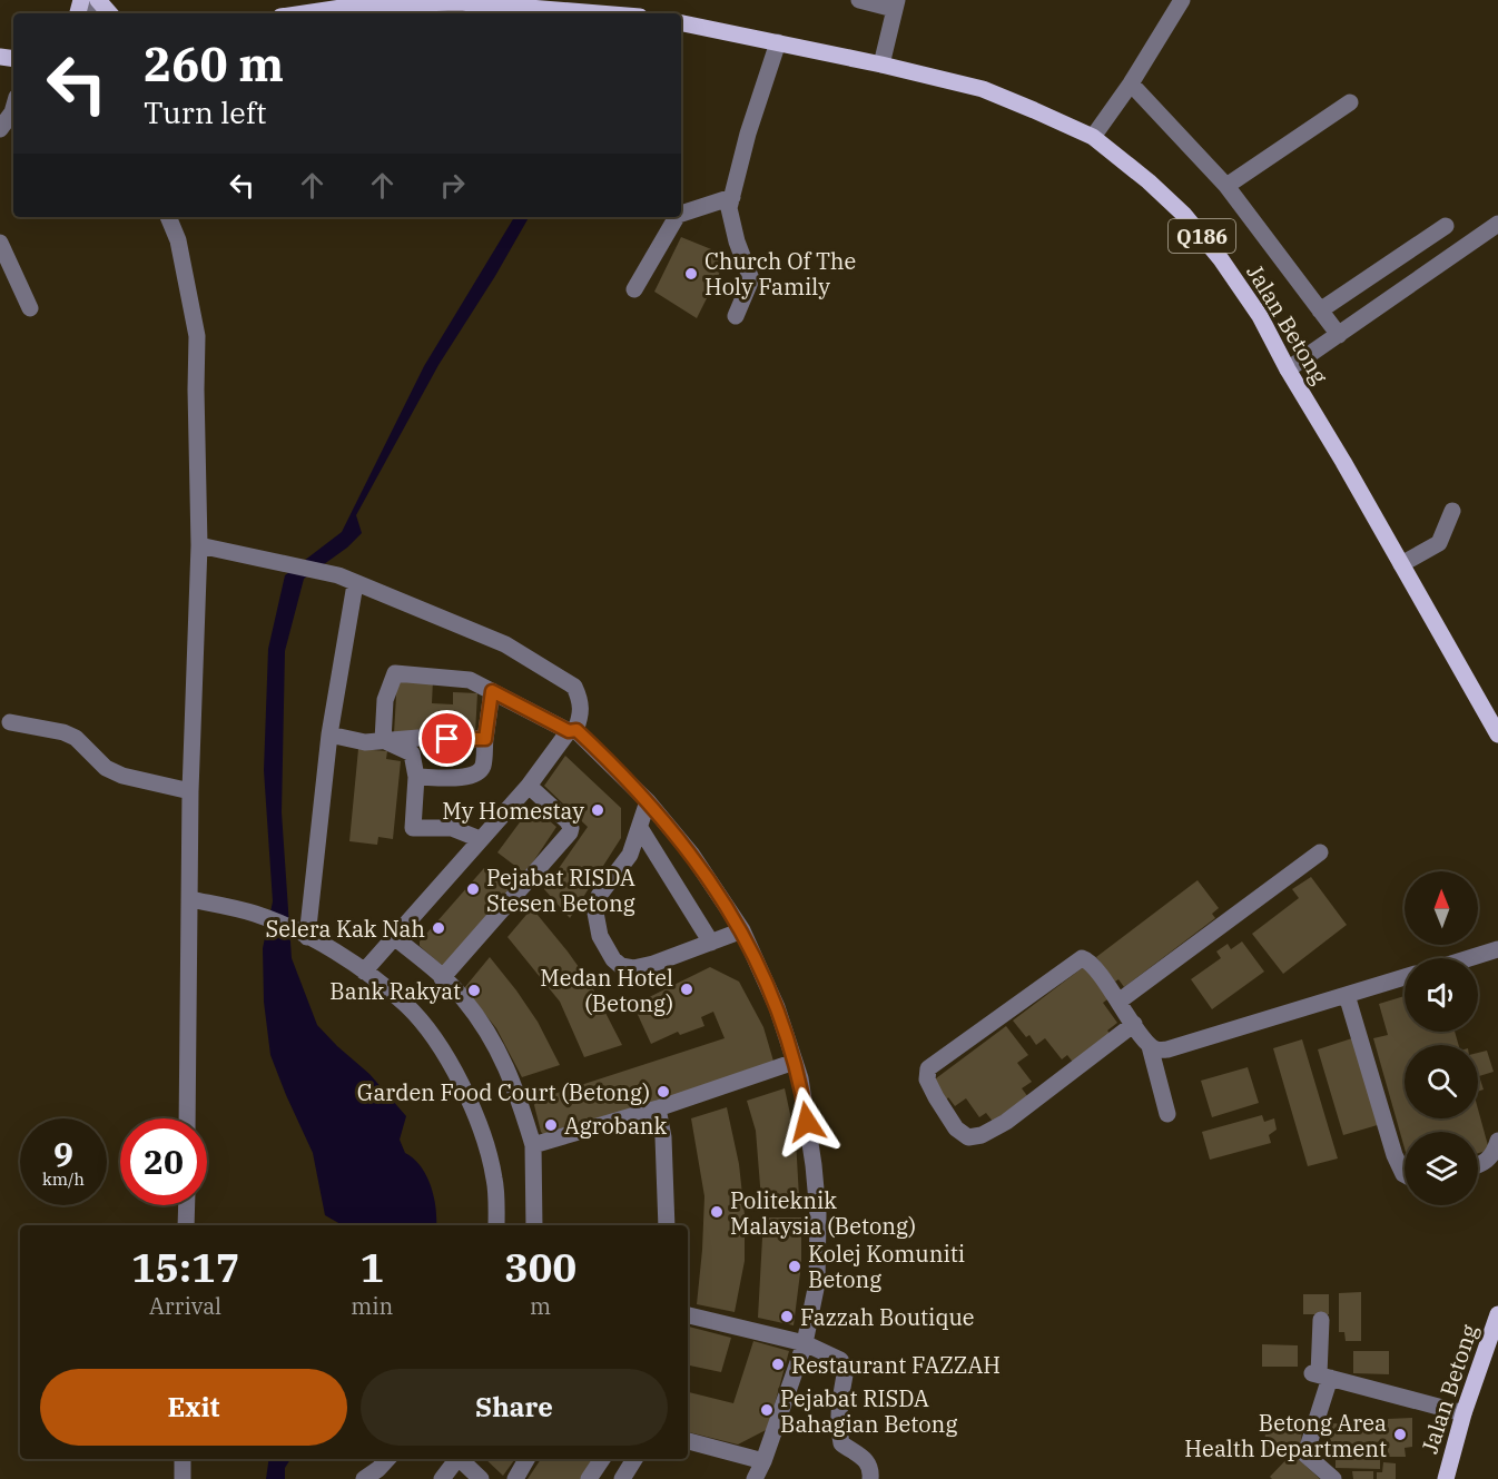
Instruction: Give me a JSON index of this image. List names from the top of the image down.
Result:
{
  "streets": {
    "main road": ["Q186", "Jalan Betong"]
  },
  "places": [
    "Church Of The Holy Family",
    "My Homestay",
    "Pejabat RISDA Stesen Betong",
    "Selera Kak Nah",
    "Medan Hotel (Betong)",
    "Bank Rakyat",
    "Garden Food Court (Betong)",
    "Agrobank",
    "Politeknik Malaysia (Betong)",
    "Kolej Komuniti Betong",
    "Fazzah Boutique",
    "Restaurant FAZZAH",
    "Pejabat RISDA Bahagian Betong",
    "Betong Area Health Department"
  ],
  "north": "top",
  "page": {
    "turn": ["260 m", "Turn left"],
    "speed": "9 km/h",
    "limit": "20",
    "eta": [
      "15:17",
      "Arrival",
      "1",
      "min",
      "300",
      "m"
    ],
    "buttons": ["Exit", "Share"]
  }
}
